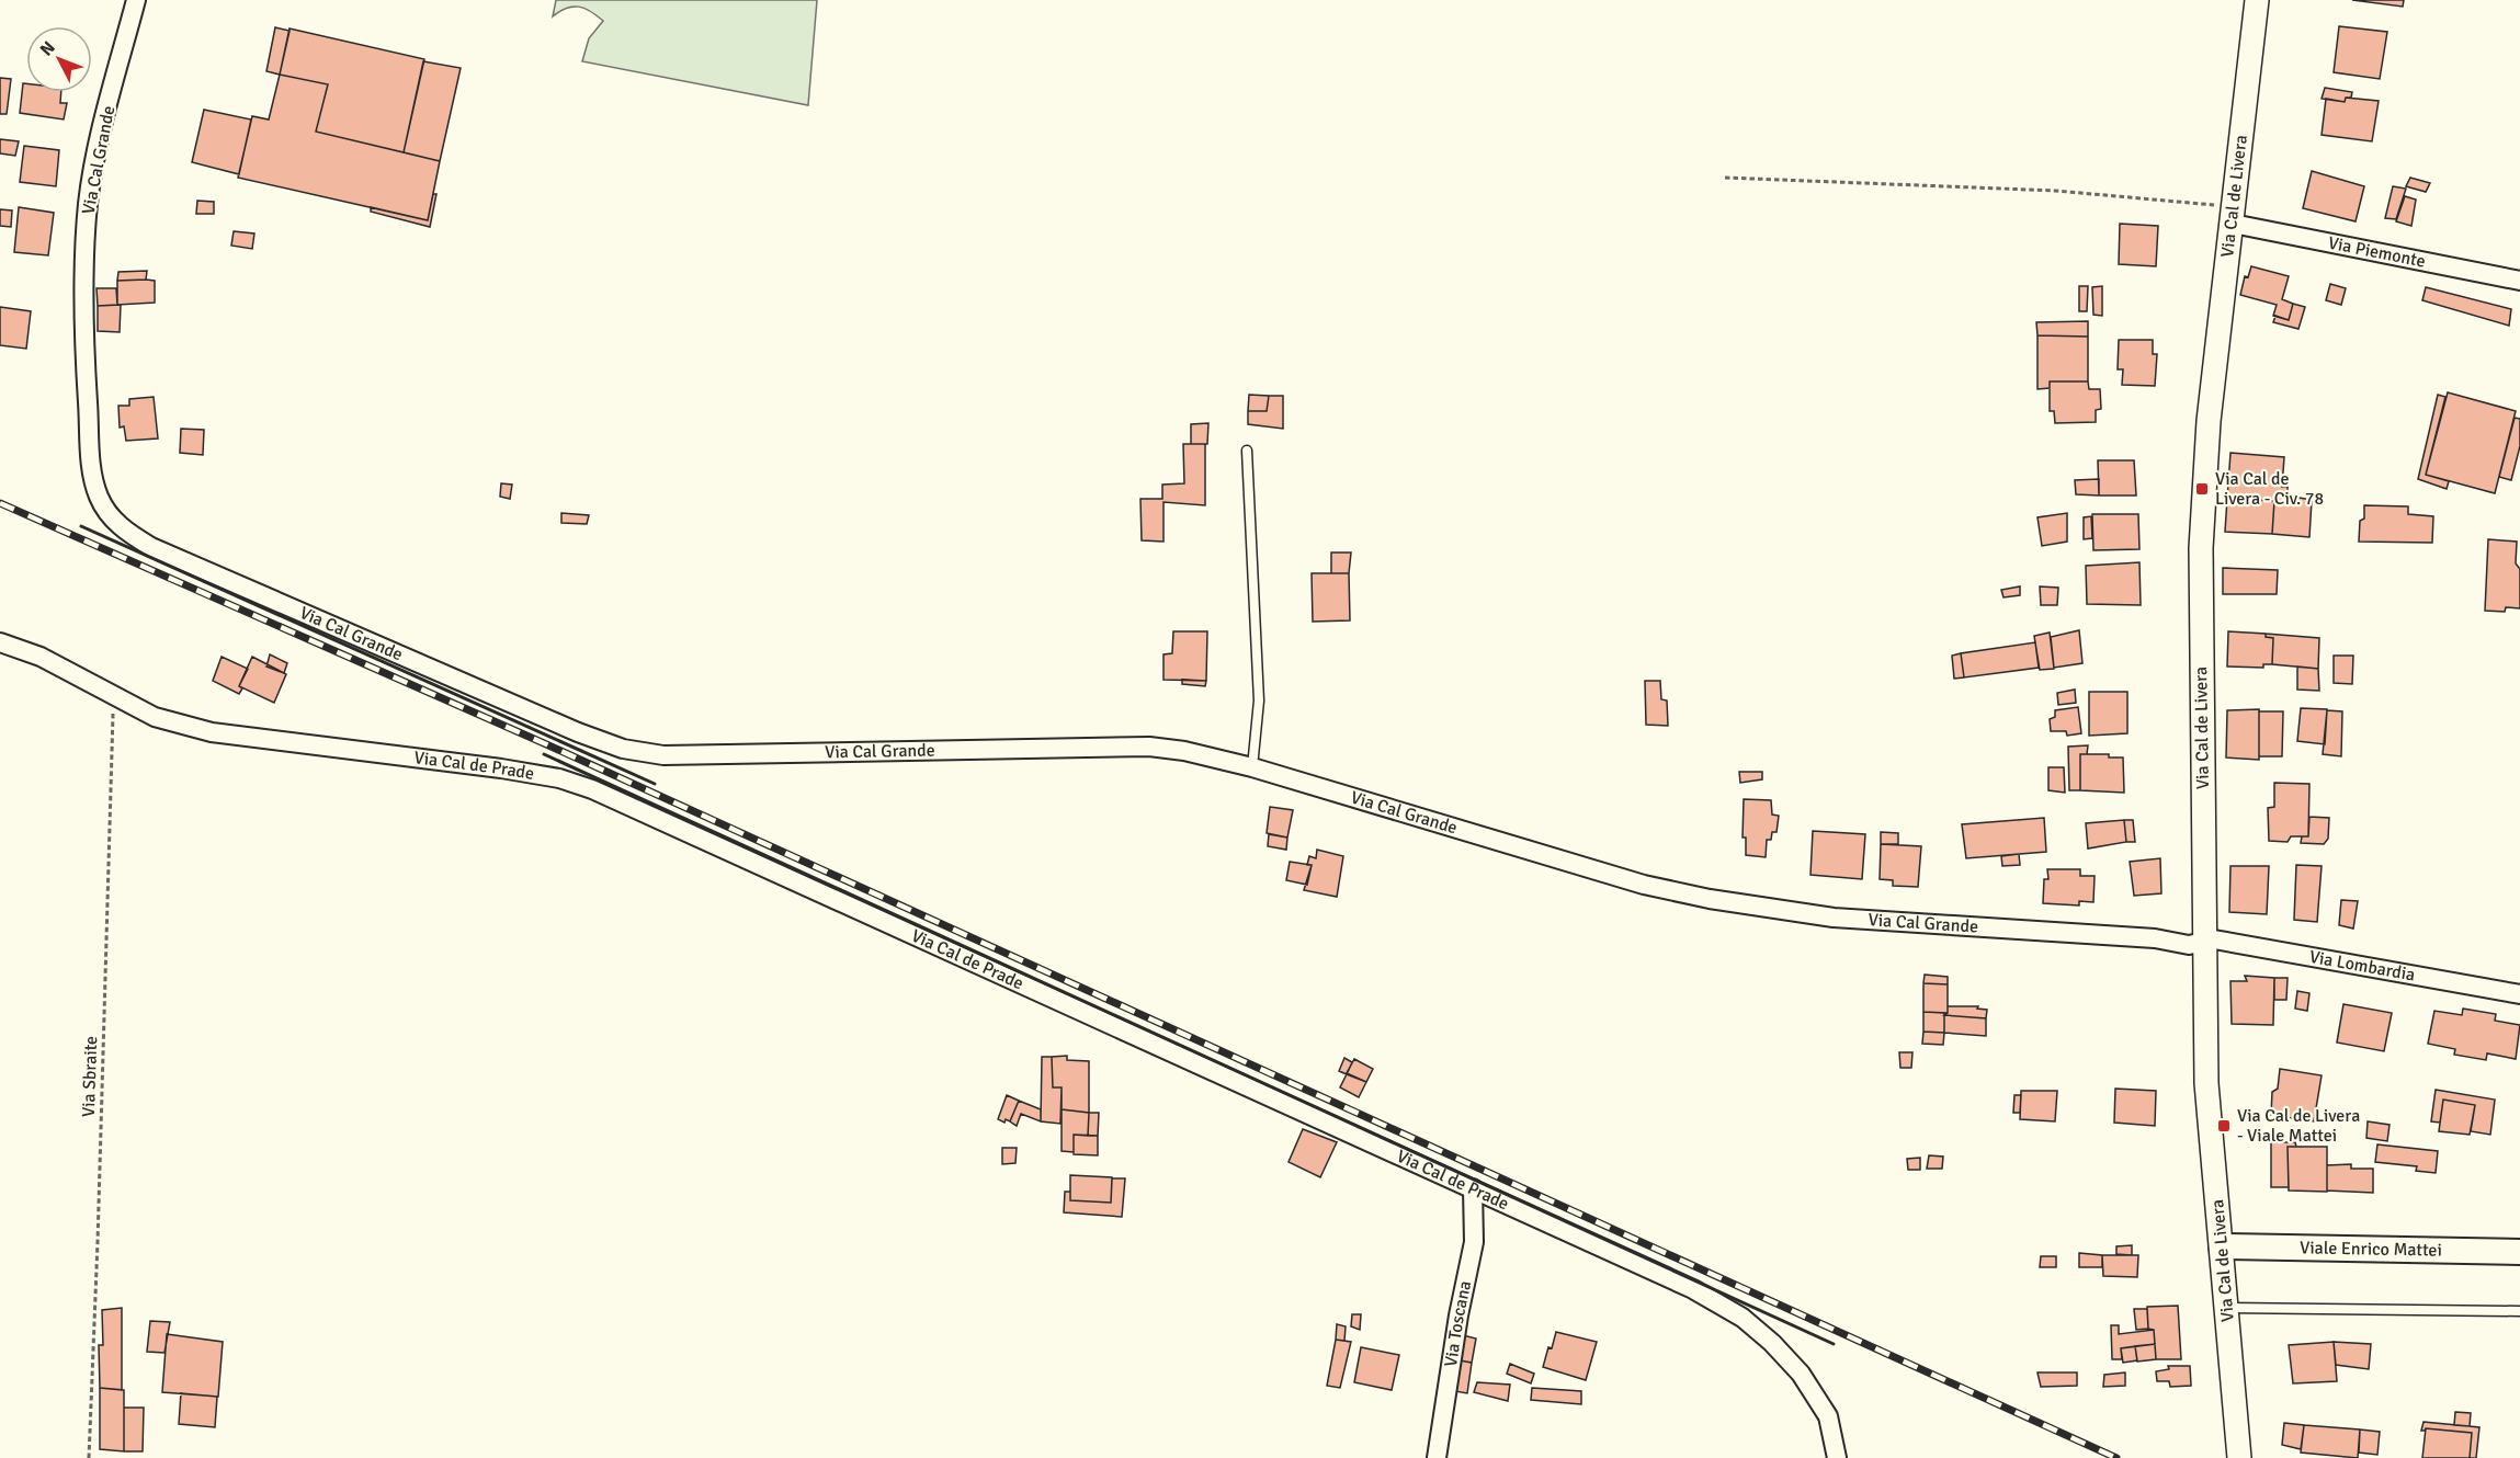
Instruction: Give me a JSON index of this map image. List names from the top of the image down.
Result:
{
  "streets": {
    "main road": ["Viale Enrico Mattei"],
    "street": [
      "Via Cal Grande",
      "Via Cal de Livera",
      "Via Piemonte",
      "Via Cal de Prade",
      "Via Lombardia",
      "Via Toscana"
    ],
    "path": ["Via Sbraite"]
  },
  "crossings": [
    ["Via Cal Grande", "Via Cal de Livera"],
    ["Via Cal Grande", "Via Lombardia"],
    ["Via Cal de Livera", "Via Piemonte"],
    ["Via Cal de Livera", "Via Lombardia"],
    ["Via Cal de Livera", "Viale Enrico Mattei"],
    ["Via Cal de Prade", "Via Sbraite"],
    ["Via Cal de Prade", "Via Toscana"]
  ],
  "places": {
    "transit": ["Via Cal de Livera - Civ. 78", "Via Cal de Livera - Viale Mattei"]
  },
  "north": "top left"
}
